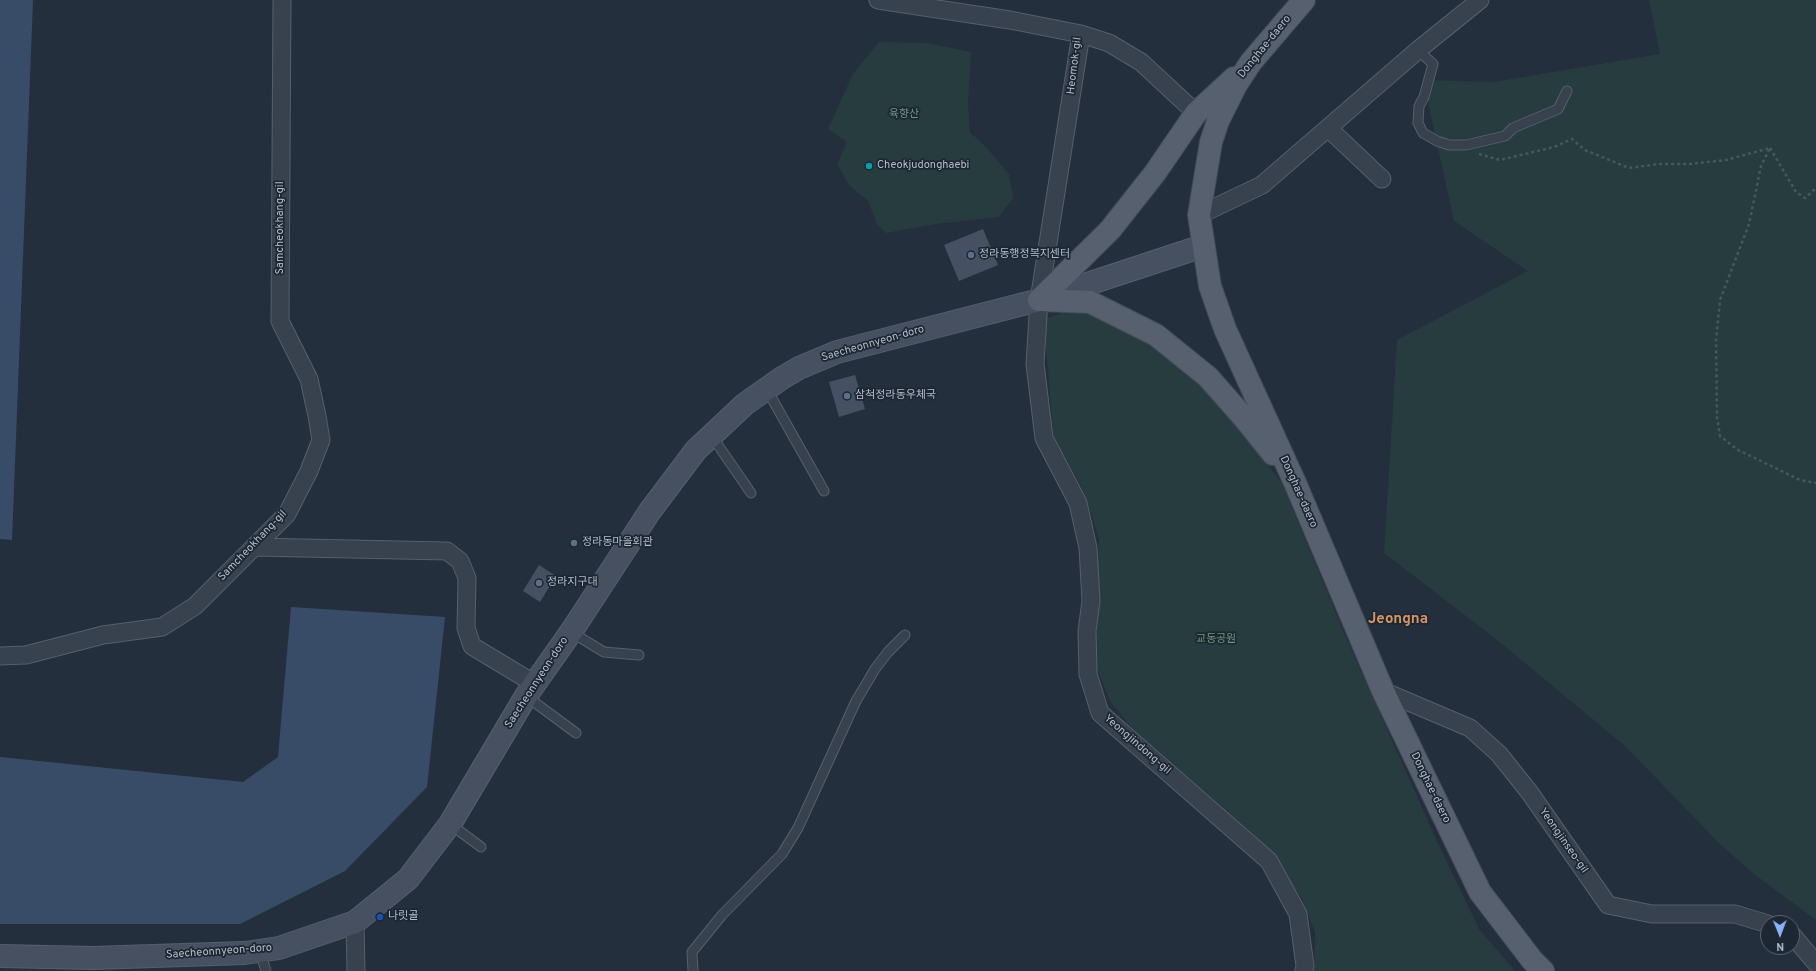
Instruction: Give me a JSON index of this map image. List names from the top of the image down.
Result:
{
  "streets": {
    "main road": ["Donghae-daero"],
    "street": [
      "Heomok-gil",
      "Samcheokhang-gil",
      "Saecheonnyeon-doro",
      "Yeongjindong-gil",
      "Yeongjinseo-gil"
    ]
  },
  "crossings": [
    ["Donghae-daero", "Saecheonnyeon-doro"],
    ["Donghae-daero", "Yeongjinseo-gil"],
    ["Heomok-gil", "Saecheonnyeon-doro"],
    ["Heomok-gil", "Yeongjindong-gil"],
    ["Saecheonnyeon-doro", "Yeongjindong-gil"]
  ],
  "districts": ["Jeongna"],
  "parks": ["육향산", "교동공원"],
  "places": [
    "Cheokjudonghaebi",
    "정라동행정복지센터",
    "삼척정라동우체국",
    "정라동마을회관",
    "정라지구대",
    "나릿골"
  ],
  "north": "bottom"
}
